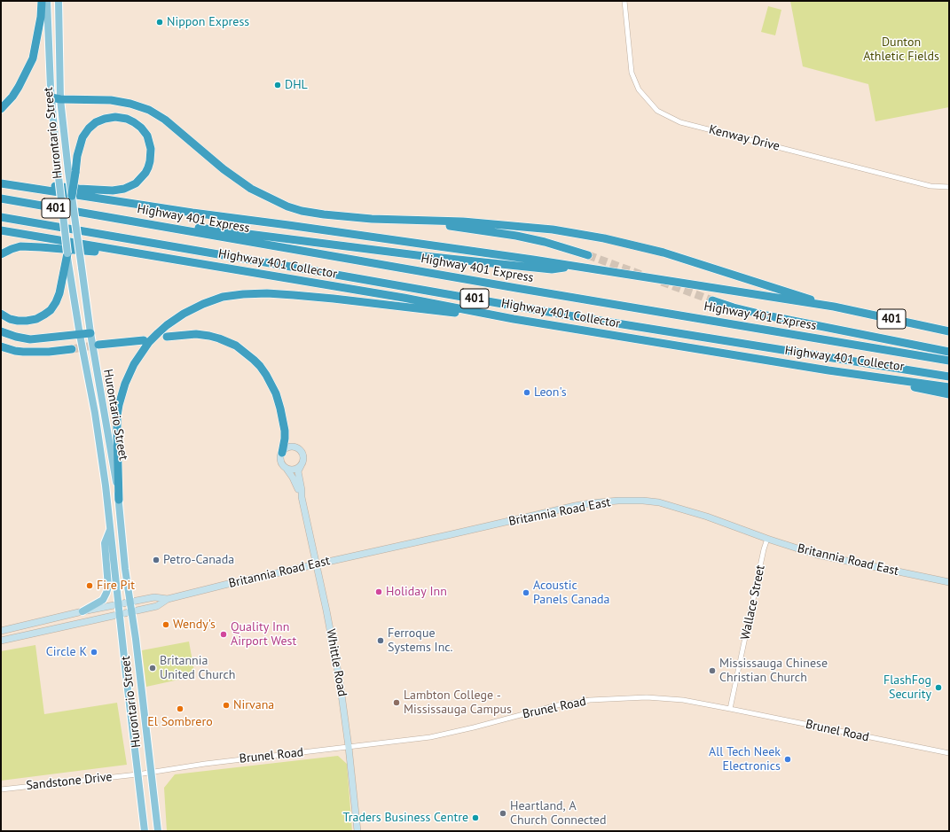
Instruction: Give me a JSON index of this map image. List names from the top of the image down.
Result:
{
  "streets": {
    "highway": ["401", "Highway 401 Express", "Highway 401 Collector"],
    "main road": ["Hurontario Street", "Britannia Road East", "Whittle Road"],
    "street": [
      "Kenway Drive",
      "Wallace Street",
      "Brunel Road",
      "Sandstone Drive"
    ]
  },
  "crossings": [
    ["Hurontario Street", "Britannia Road East"],
    ["Hurontario Street", "Brunel Road"],
    ["Hurontario Street", "Sandstone Drive"],
    ["Britannia Road East", "Wallace Street"],
    ["Britannia Road East", "Whittle Road"],
    ["Wallace Street", "Brunel Road"],
    ["Whittle Road", "Brunel Road"],
    ["Brunel Road", "Sandstone Drive"]
  ],
  "parks": ["Dunton Athletic Fields"],
  "places": [
    "Nippon Express",
    "DHL",
    "Leon's",
    "Petro-Canada",
    "Fire Pit",
    "Holiday Inn",
    "Acoustic Panels Canada",
    "Wendy's",
    "Quality Inn Airport West",
    "Ferroque Systems Inc.",
    "Circle K",
    "Britannia United Church",
    "Mississauga Chinese Christian Church",
    "FlashFog Security",
    "Lambton College - Mississauga Campus",
    "Nirvana",
    "El Sombrero",
    "All Tech Neek Electronics",
    "Heartland, A Church Connected",
    "Traders Business Centre"
  ]
}
